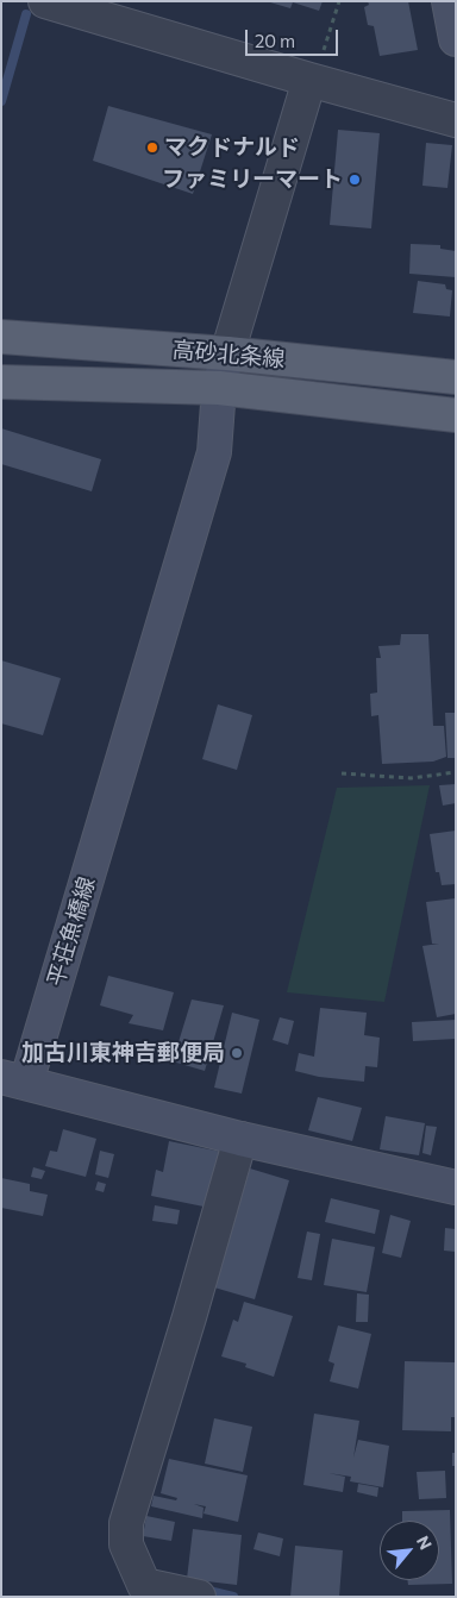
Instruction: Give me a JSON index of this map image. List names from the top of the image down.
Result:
{
  "streets": {
    "main road": ["高砂北条線", "平荘魚橋線"]
  },
  "crossings": [
    ["高砂北条線", "平荘魚橋線"]
  ],
  "places": ["マクドナルド", "ファミリーマート", "加古川東神吉郵便局"],
  "scale_bar": "20 m",
  "north": "top right"
}
